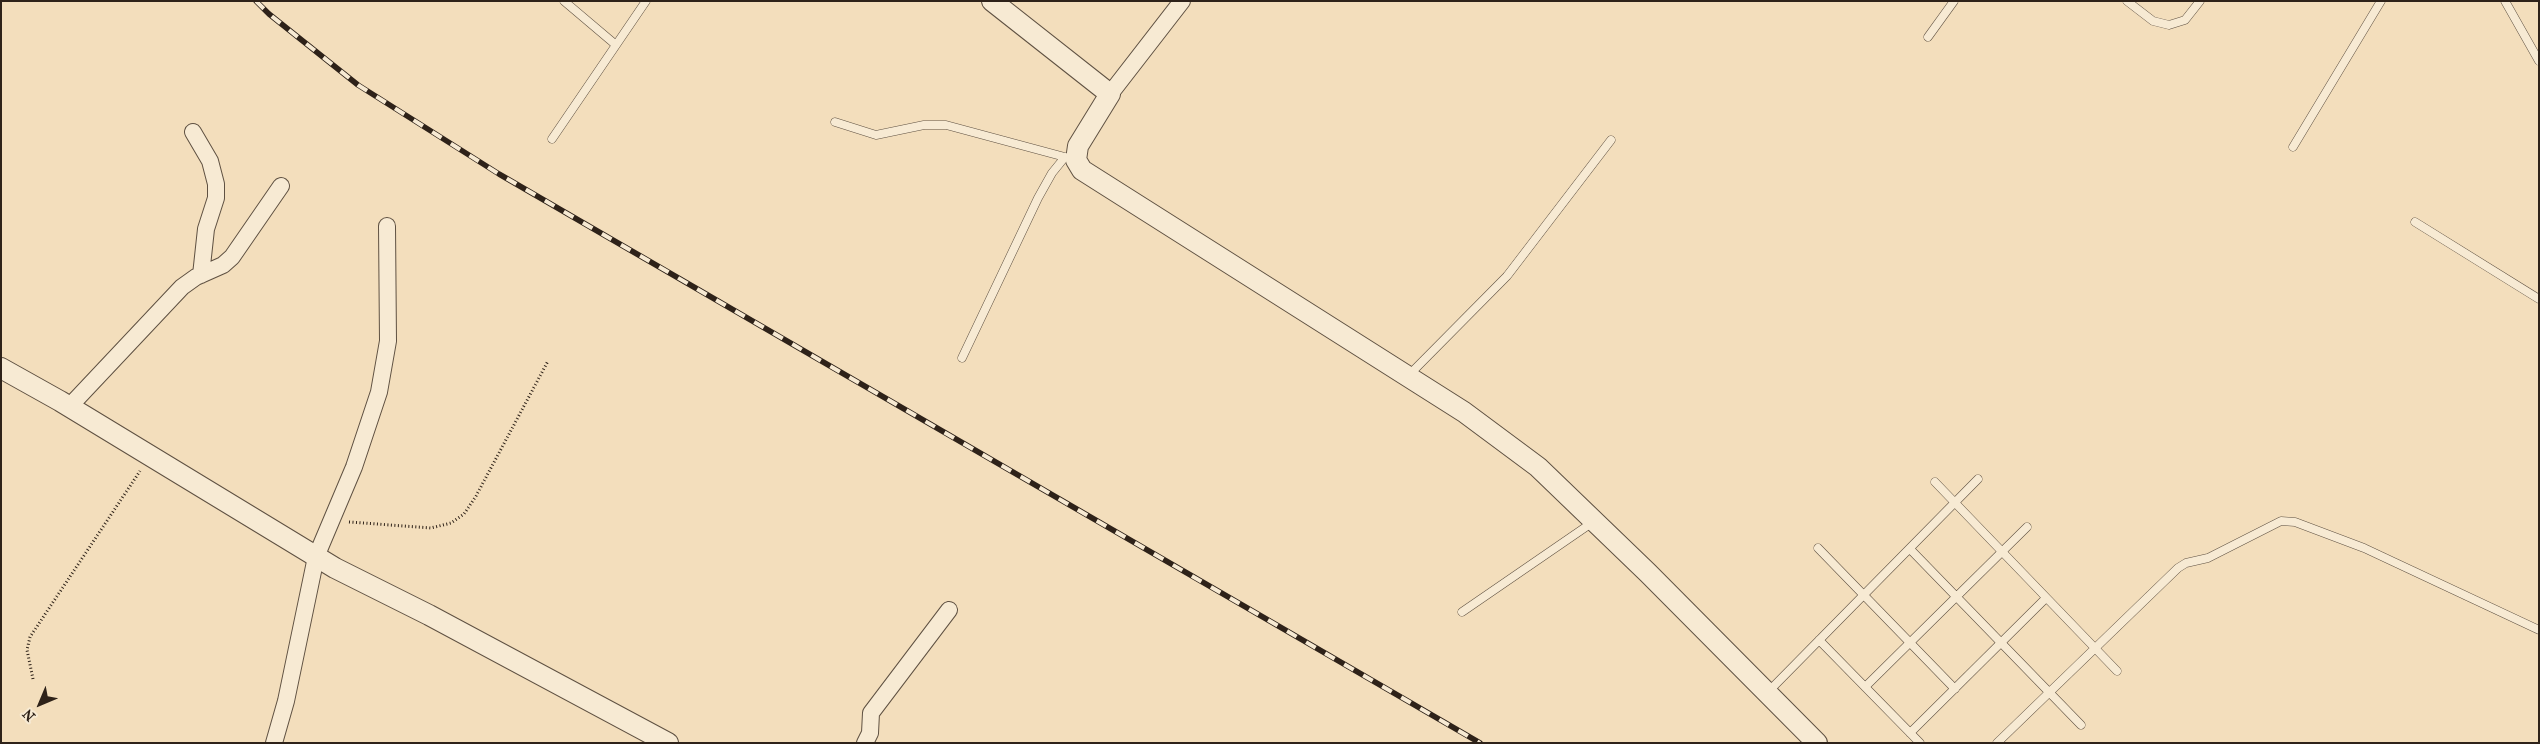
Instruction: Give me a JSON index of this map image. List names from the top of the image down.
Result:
{
  "north": "bottom left"
}
